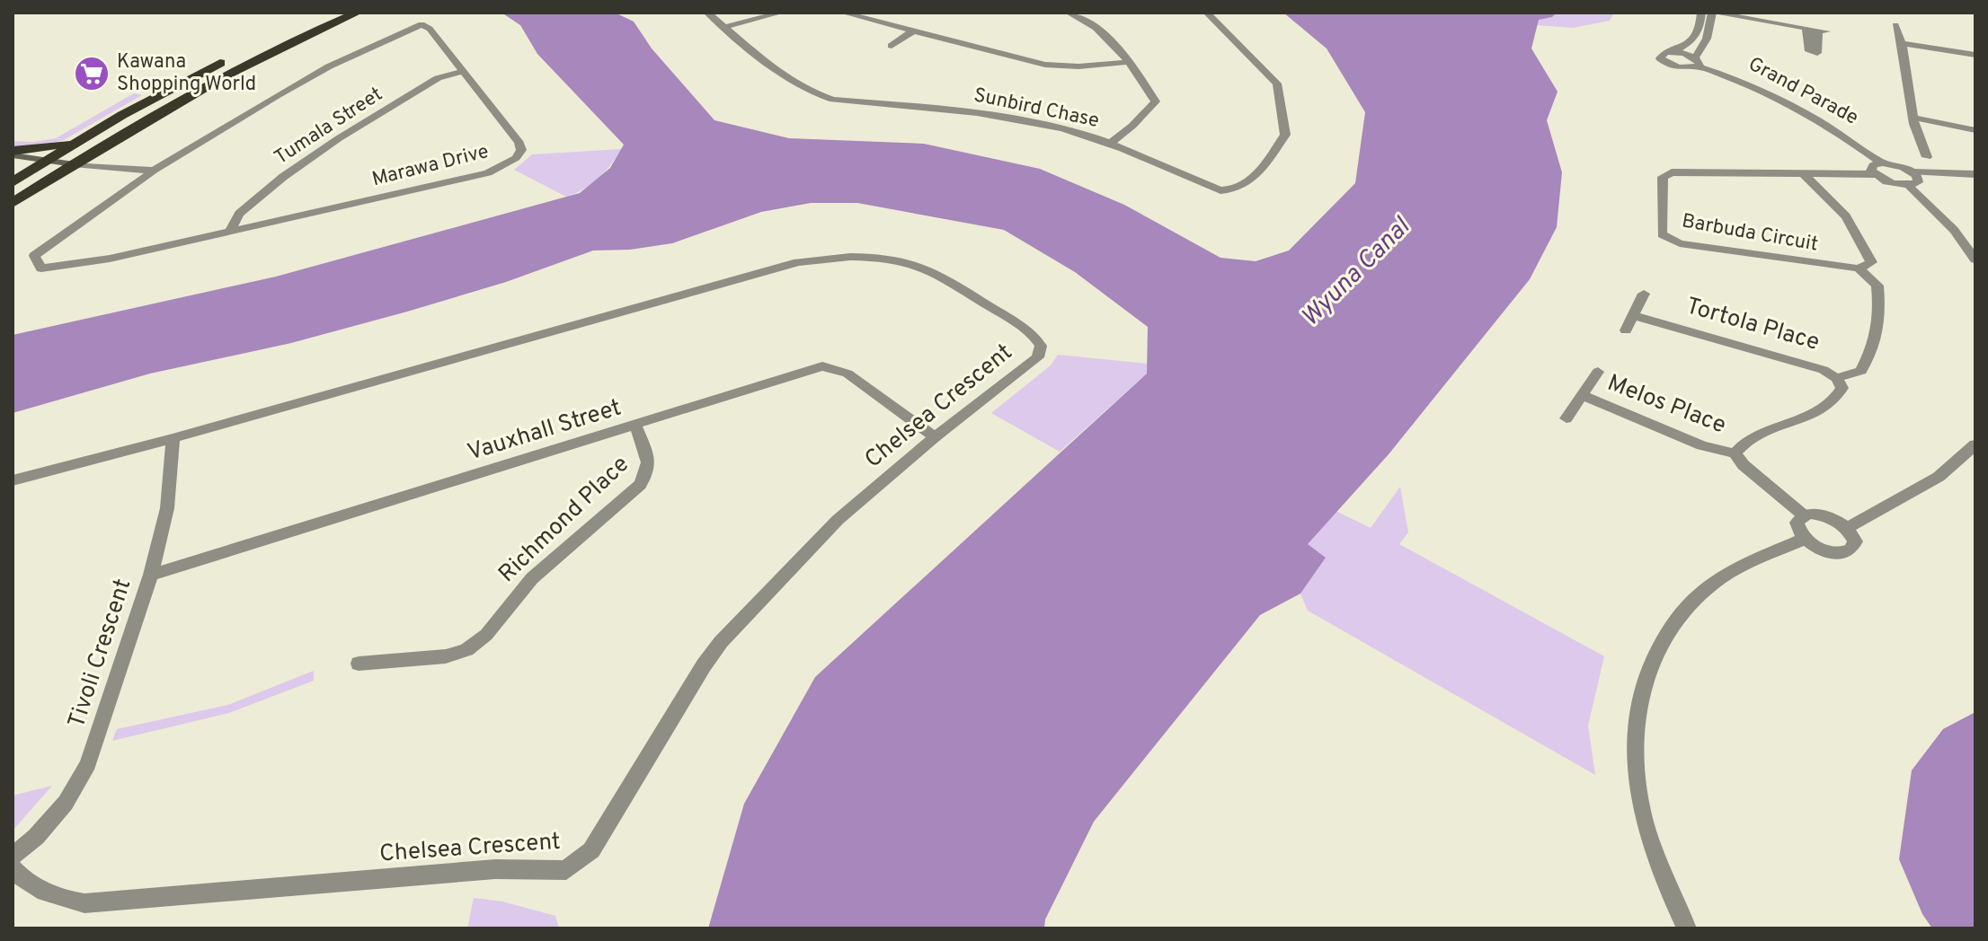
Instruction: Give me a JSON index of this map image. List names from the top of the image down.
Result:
{
  "streets": {
    "street": [
      "Grand Parade",
      "Sunbird Chase",
      "Tumala Street",
      "Marawa Drive",
      "Barbuda Circuit",
      "Tortola Place",
      "Melos Place",
      "Chelsea Crescent",
      "Vauxhall Street",
      "Richmond Place",
      "Tivoli Crescent"
    ]
  },
  "crossings": [
    ["Tumala Street", "Marawa Drive"],
    ["Tortola Place", "Melos Place"],
    ["Chelsea Crescent", "Vauxhall Street"],
    ["Chelsea Crescent", "Tivoli Crescent"],
    ["Vauxhall Street", "Richmond Place"],
    ["Vauxhall Street", "Tivoli Crescent"]
  ],
  "water": ["Wyuna Canal"],
  "places": {
    "supermarket": ["Kawana Shopping World"]
  }
}
